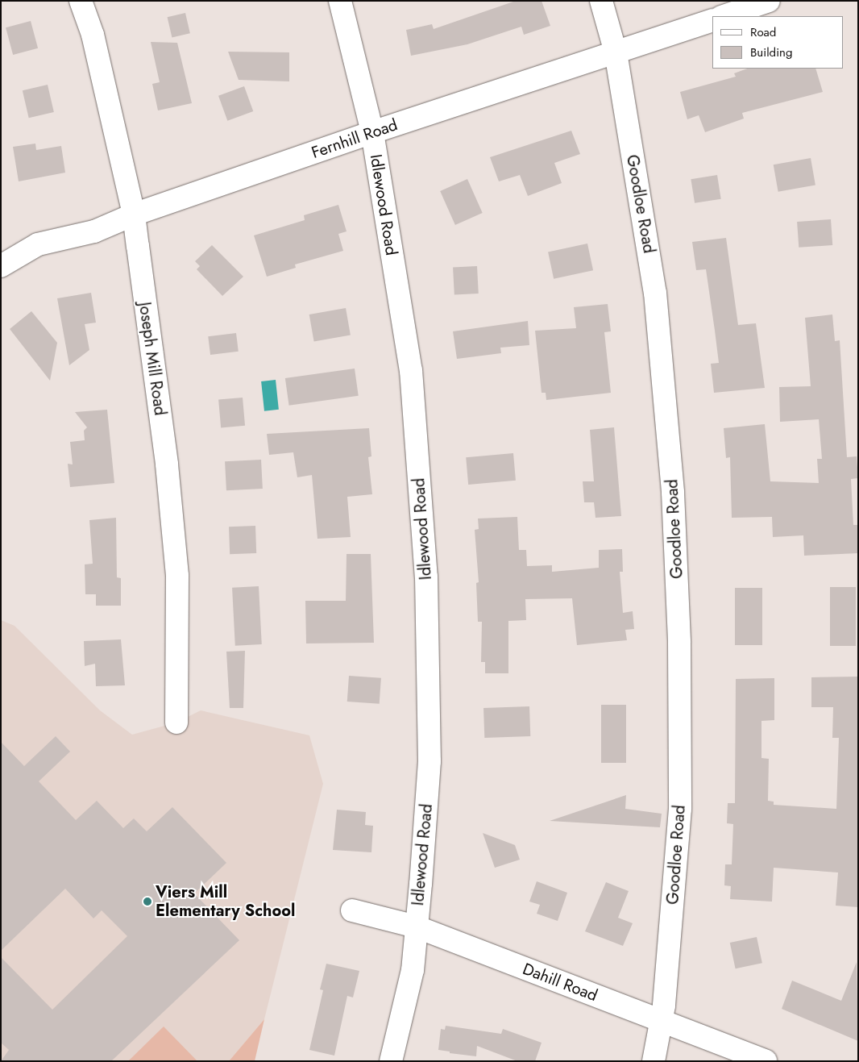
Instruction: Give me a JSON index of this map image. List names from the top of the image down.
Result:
{
  "streets": {
    "street": [
      "Fernhill Road",
      "Goodloe Road",
      "Idlewood Road",
      "Joseph Mill Road",
      "Dahill Road"
    ]
  },
  "crossings": [
    ["Fernhill Road", "Goodloe Road"],
    ["Fernhill Road", "Idlewood Road"],
    ["Fernhill Road", "Joseph Mill Road"],
    ["Goodloe Road", "Dahill Road"],
    ["Idlewood Road", "Dahill Road"]
  ],
  "places": ["Viers Mill Elementary School"],
  "legend": ["Road", "Building"]
}
